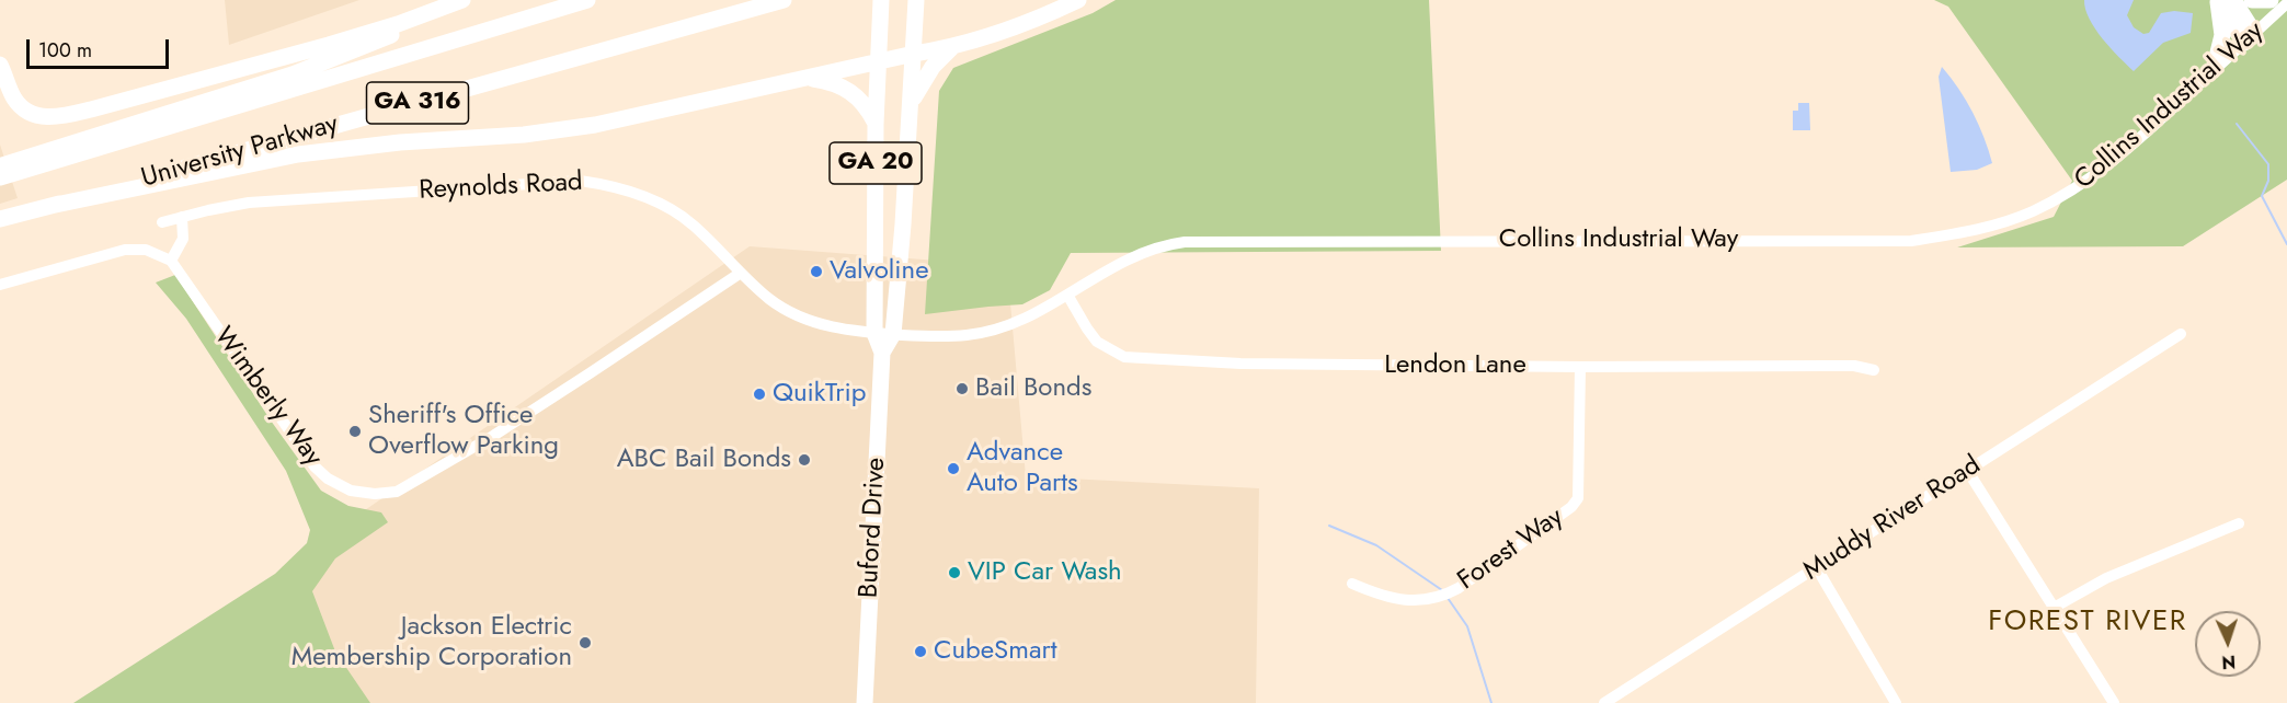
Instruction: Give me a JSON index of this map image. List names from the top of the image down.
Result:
{
  "streets": {
    "highway": [
      "GA 316",
      "University Parkway",
      "GA 20",
      "Buford Drive"
    ],
    "street": [
      "Collins Industrial Way",
      "Reynolds Road",
      "Lendon Lane",
      "Wimberly Way",
      "Muddy River Road",
      "Forest Way"
    ]
  },
  "crossings": [
    ["Collins Industrial Way", "Reynolds Road"],
    ["Collins Industrial Way", "Lendon Lane"],
    ["Collins Industrial Way", "Buford Drive"],
    ["Reynolds Road", "Wimberly Way"],
    ["Reynolds Road", "Buford Drive"],
    ["Lendon Lane", "Forest Way"]
  ],
  "districts": ["FOREST RIVER"],
  "places": [
    "Valvoline",
    "Bail Bonds",
    "QuikTrip",
    "Sheriff's Office Overflow Parking",
    "ABC Bail Bonds",
    "Advance Auto Parts",
    "VIP Car Wash",
    "Jackson Electric Membership Corporation",
    "CubeSmart"
  ],
  "scale_bar": "100 m",
  "north": "bottom"
}
